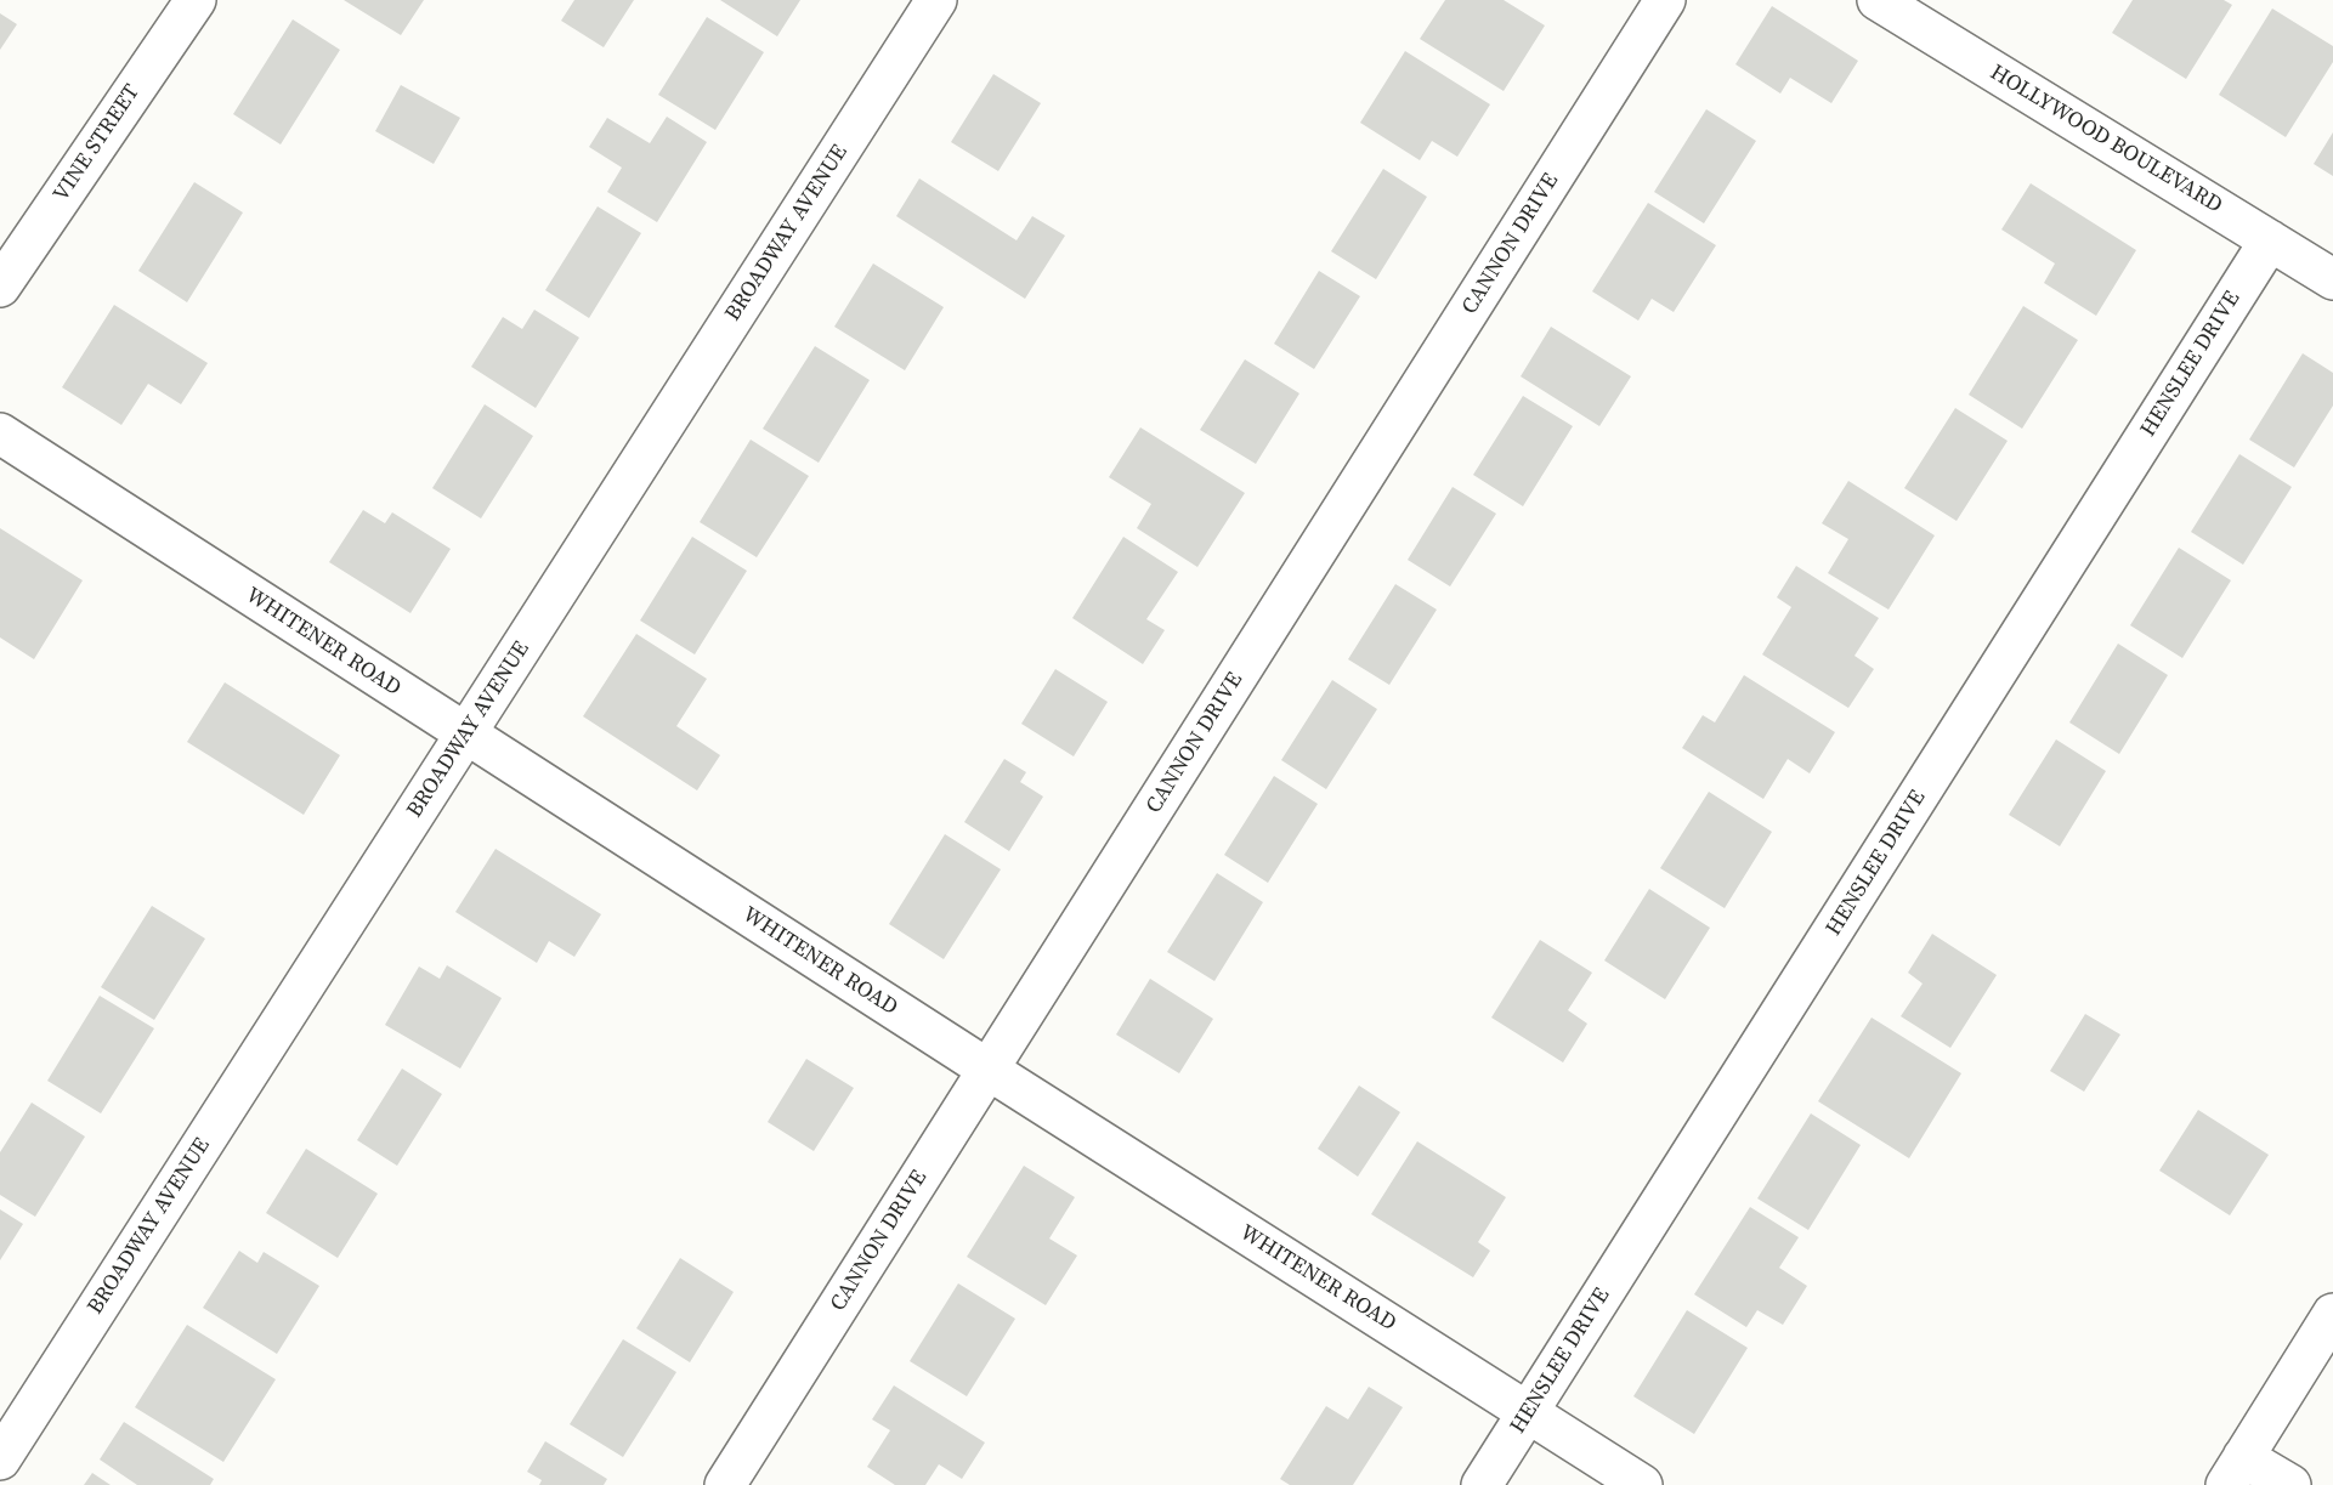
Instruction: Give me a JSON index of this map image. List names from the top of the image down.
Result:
{
  "streets": {
    "street": [
      "HOLLYWOOD BOULEVARD",
      "VINE STREET",
      "BROADWAY AVENUE",
      "CANNON DRIVE",
      "HENSLEE DRIVE",
      "WHITENER ROAD"
    ]
  },
  "crossings": [
    ["HOLLYWOOD BOULEVARD", "HENSLEE DRIVE"],
    ["BROADWAY AVENUE", "WHITENER ROAD"],
    ["CANNON DRIVE", "WHITENER ROAD"],
    ["HENSLEE DRIVE", "WHITENER ROAD"]
  ]
}
